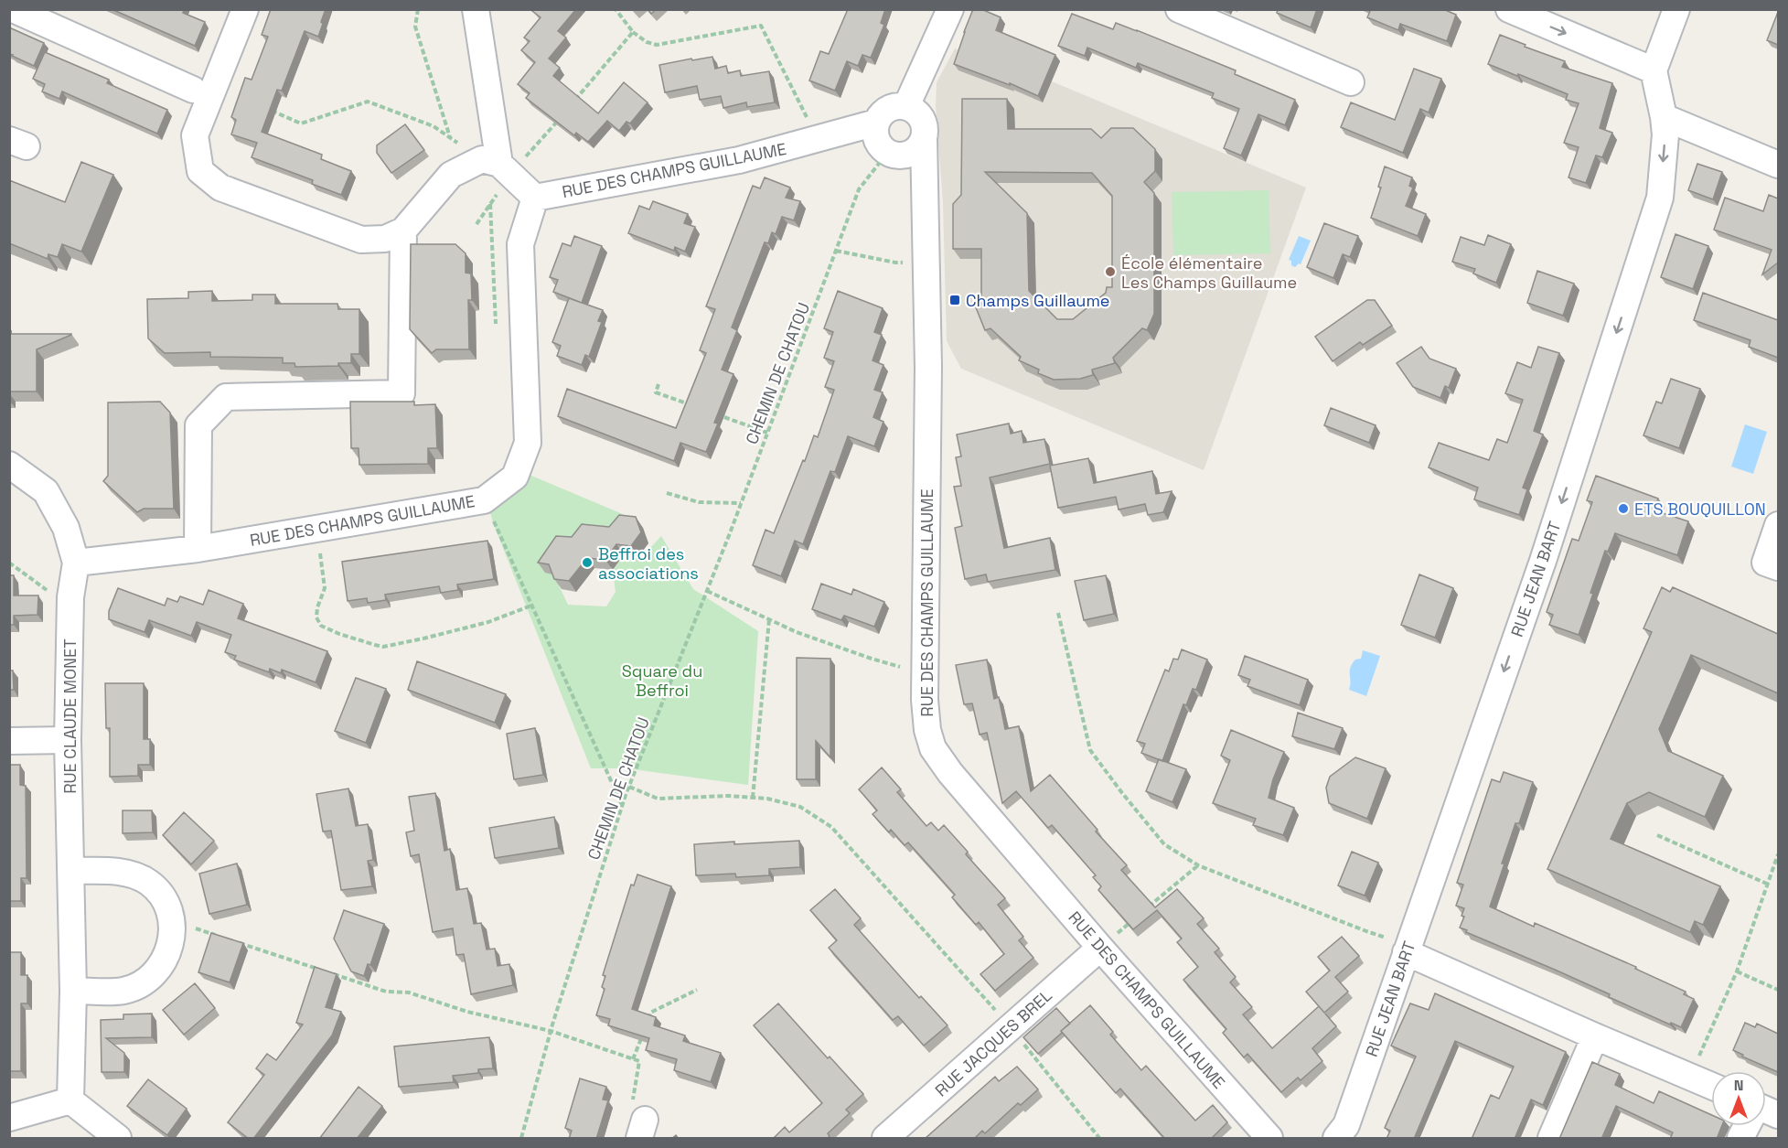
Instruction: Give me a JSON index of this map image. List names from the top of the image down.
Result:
{
  "streets": {
    "street": [
      "RUE DES CHAMPS GUILLAUME",
      "RUE JEAN BART",
      "RUE CLAUDE MONET",
      "RUE JACQUES BREL"
    ],
    "path": ["CHEMIN DE CHATOU"]
  },
  "crossings": [
    ["RUE DES CHAMPS GUILLAUME", "CHEMIN DE CHATOU"],
    ["RUE DES CHAMPS GUILLAUME", "RUE CLAUDE MONET"],
    ["RUE DES CHAMPS GUILLAUME", "RUE JACQUES BREL"]
  ],
  "one_way": ["RUE JEAN BART"],
  "parks": ["Square du Beffroi"],
  "places": {
    "other": ["École élémentaire Les Champs Guillaume", "ETS BOUQUILLON", "Beffroi des associations"],
    "transit": ["Champs Guillaume"]
  },
  "north": "top"
}
